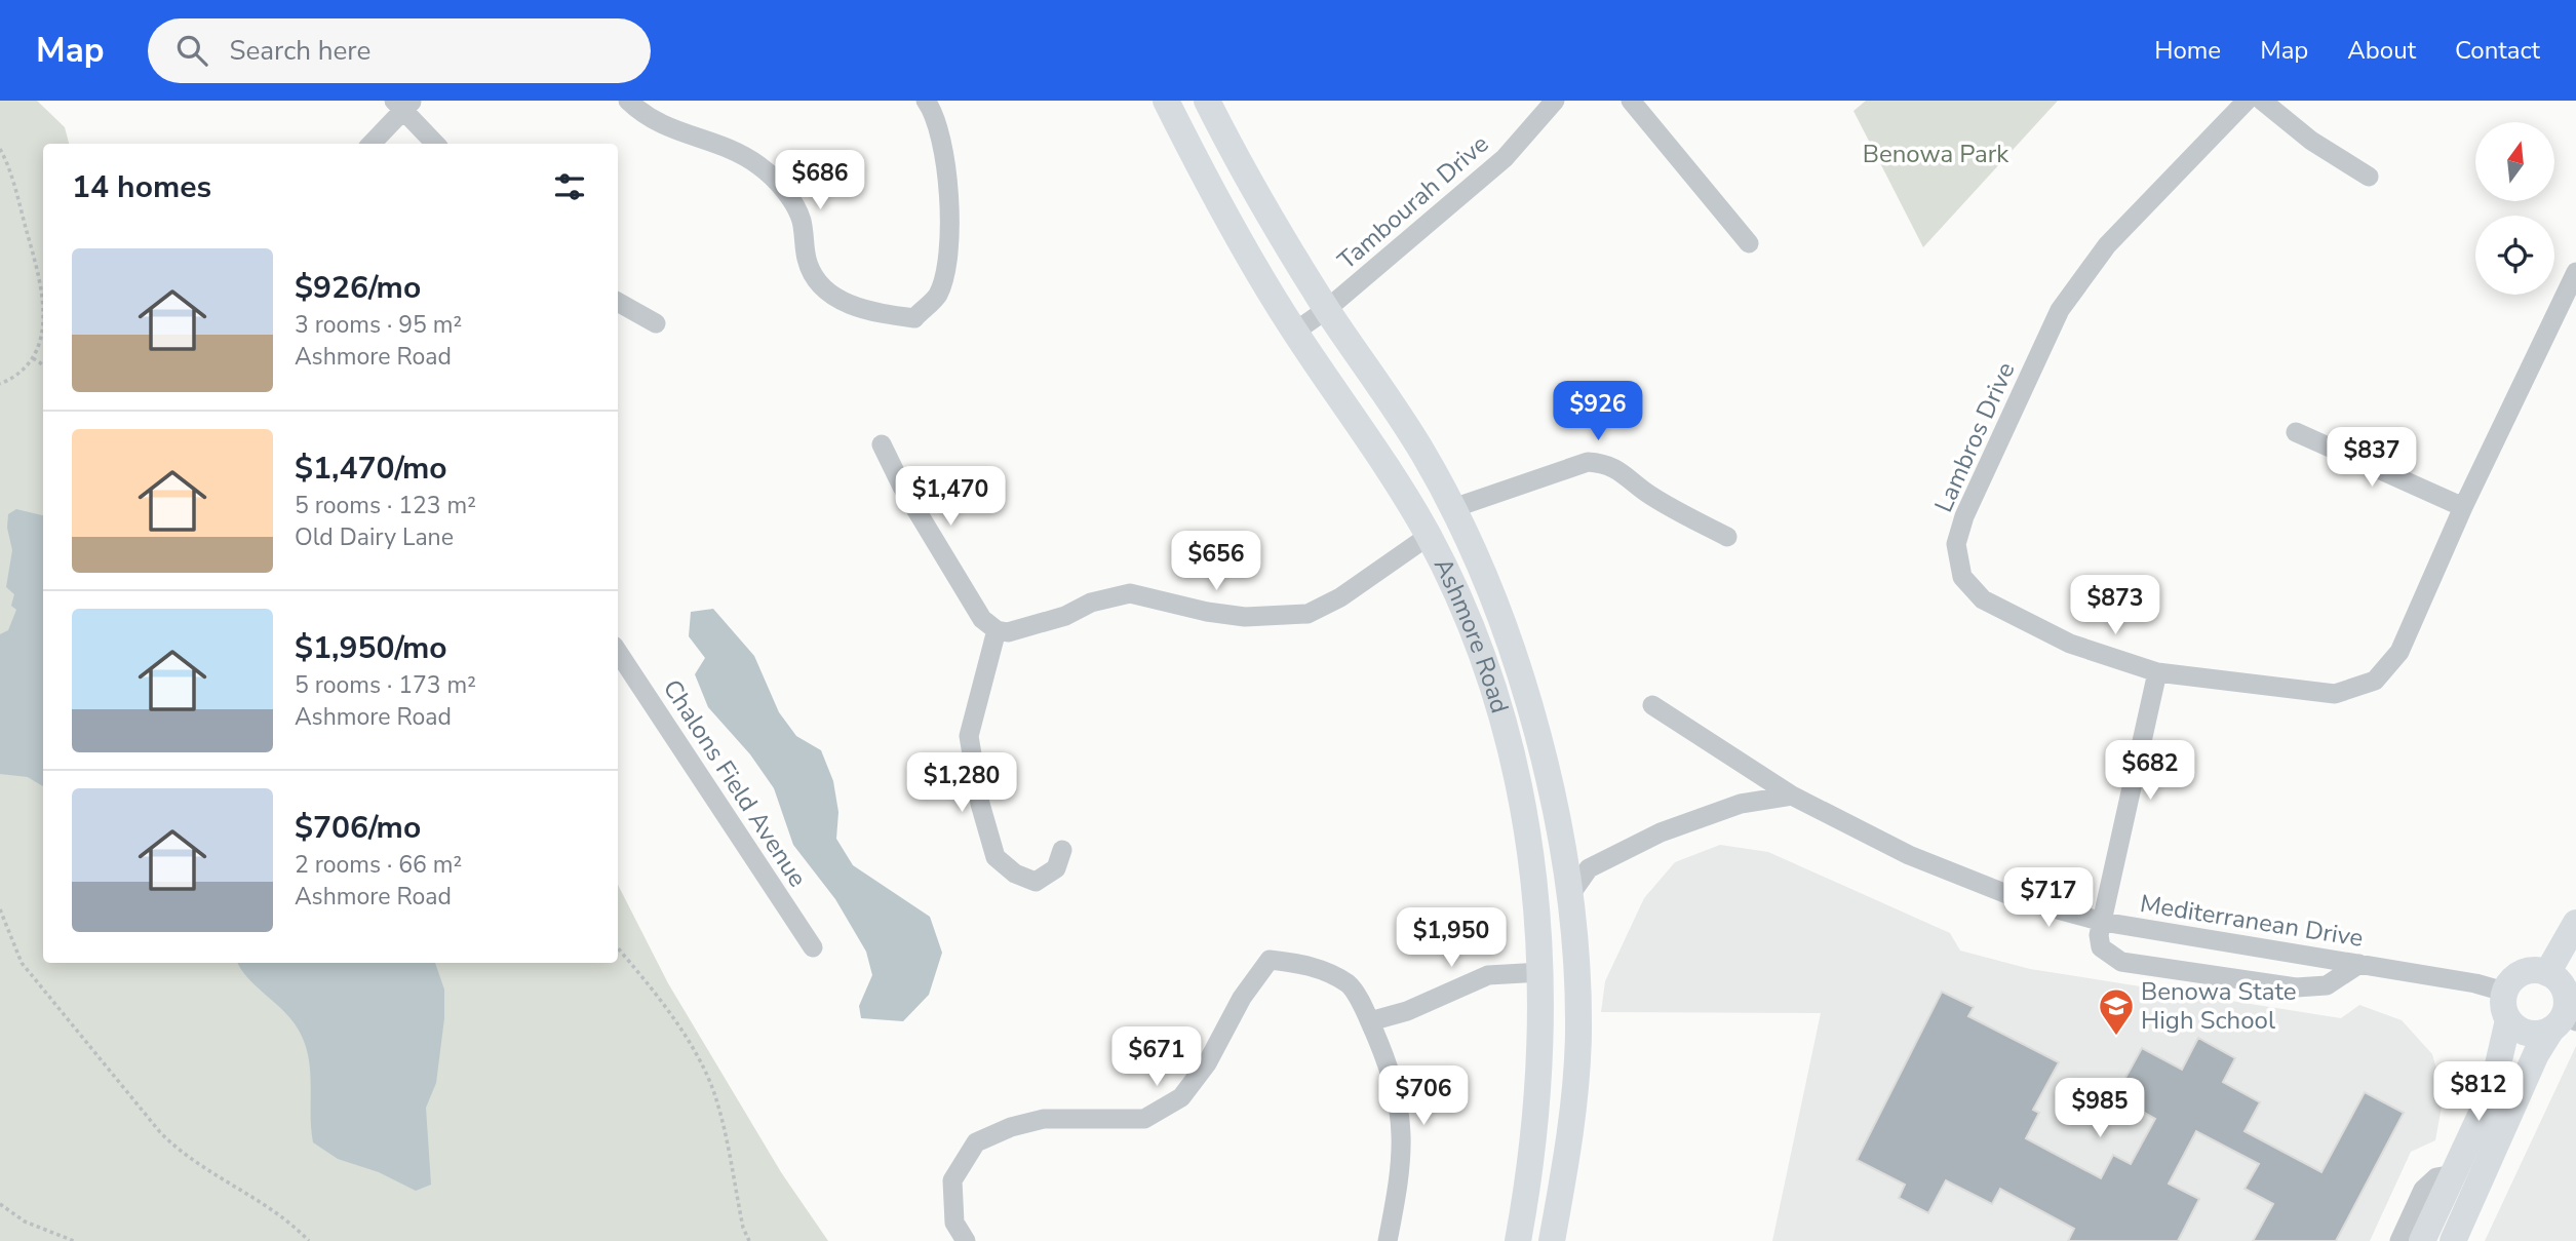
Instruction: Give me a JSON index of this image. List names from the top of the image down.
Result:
{
  "streets": {
    "main road": ["Ashmore Road"],
    "street": [
      "Tambourah Drive",
      "Lambros Drive",
      "Chalons Field Avenue",
      "Mediterranean Drive"
    ]
  },
  "crossings": [
    ["Tambourah Drive", "Ashmore Road"]
  ],
  "parks": ["Benowa Park"],
  "places": {
    "school or university": ["Benowa State High School"]
  },
  "north": "top",
  "page": {
    "header": "Map",
    "search": "Search here",
    "nav": [
      "Home",
      "Map",
      "About",
      "Contact"
    ],
    "heading": "14 homes",
    "price": [
      "$686",
      "$926",
      "$837",
      "$1,470",
      "$656",
      "$873",
      "$682",
      "$1,280",
      "$717",
      "$1,950",
      "$671",
      "$812",
      "$706",
      "$985"
    ],
    "list": [
      {
        "name": "$926/mo",
        "note": "3 rooms · 95 m² · Ashmore Road"
      },
      {
        "name": "$1,470/mo",
        "note": "5 rooms · 123 m² · Old Dairy Lane"
      },
      {
        "name": "$1,950/mo",
        "note": "5 rooms · 173 m² · Ashmore Road"
      },
      {
        "name": "$706/mo",
        "note": "2 rooms · 66 m² · Ashmore Road"
      }
    ]
  }
}
